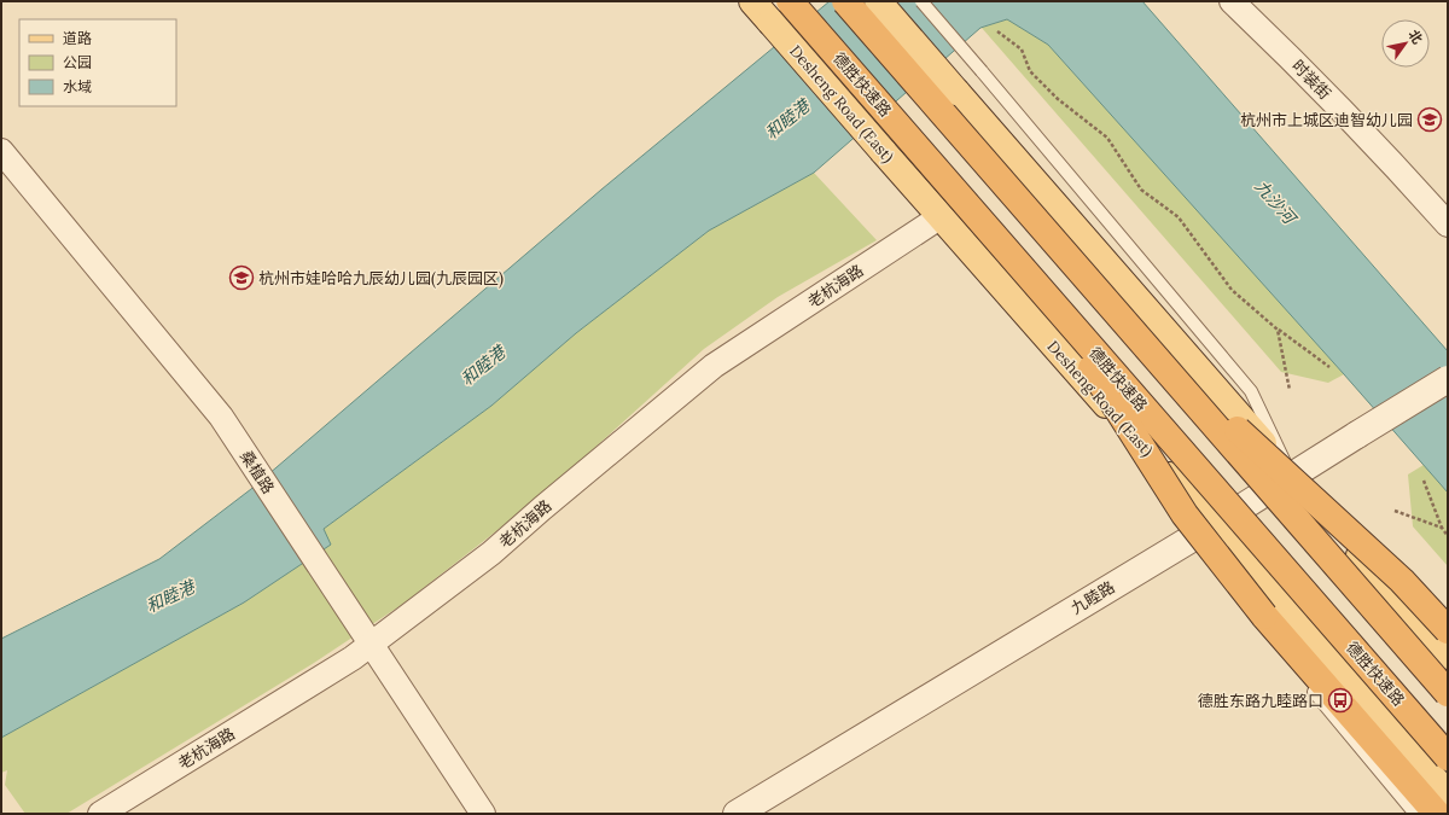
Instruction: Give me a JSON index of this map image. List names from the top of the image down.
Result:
{
  "streets": {
    "highway": ["德胜快速路"],
    "main road": ["Desheng Road (East)"],
    "street": [
      "时装街",
      "老杭海路",
      "桑植路",
      "九睦路"
    ]
  },
  "crossings": [
    ["Desheng Road (East)", "老杭海路"],
    ["Desheng Road (East)", "九睦路"],
    ["老杭海路", "桑植路"]
  ],
  "water": ["和睦港", "九沙河"],
  "places": {
    "school or university": ["杭州市上城区迪智幼儿园", "杭州市娃哈哈九辰幼儿园(九辰园区)"],
    "bus stop": ["德胜东路九睦路口"]
  },
  "legend": ["道路", "公园", "水域"],
  "north": "top right"
}
